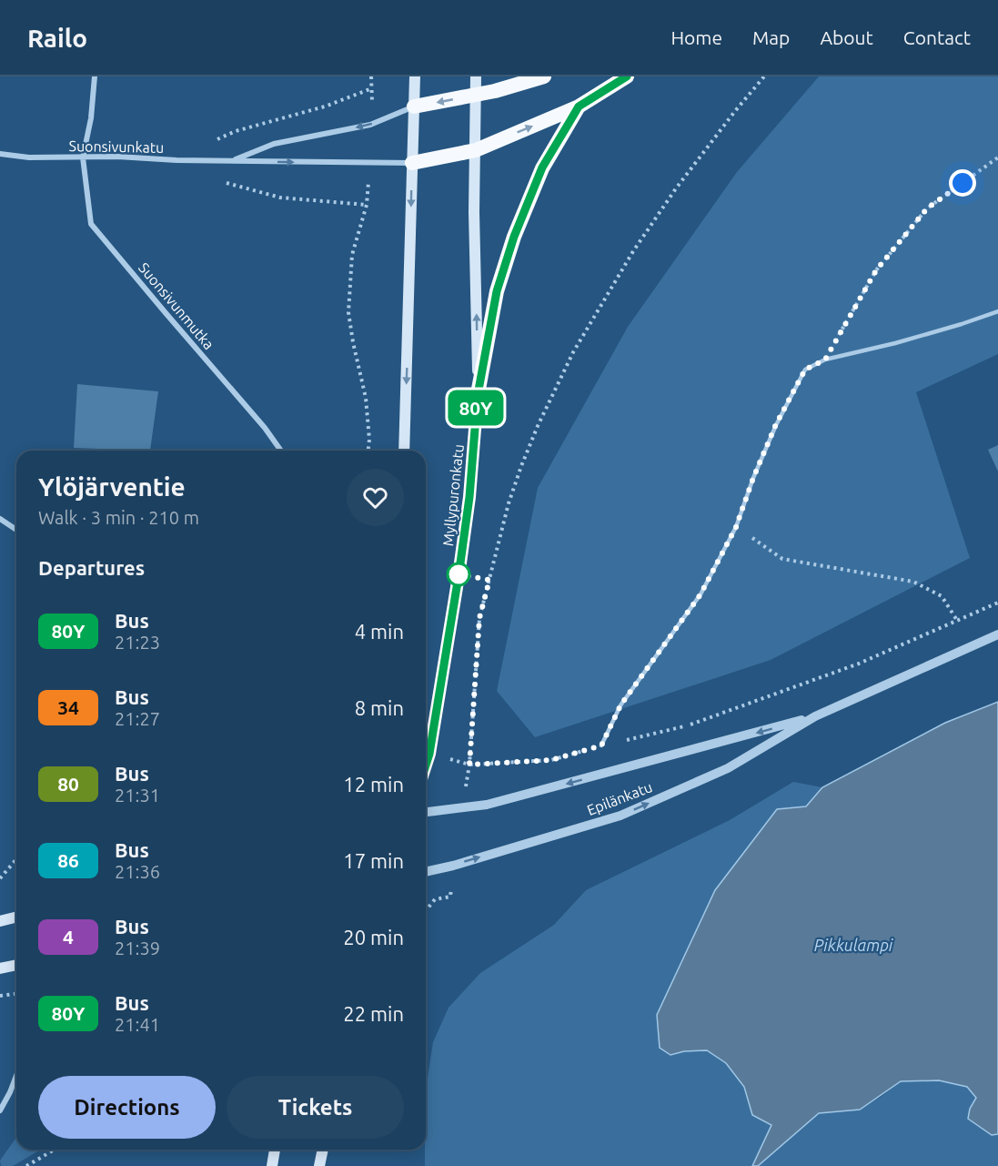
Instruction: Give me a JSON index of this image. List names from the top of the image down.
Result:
{
  "streets": {
    "main road": ["Myllypuronkatu"],
    "street": ["Suonsivunkatu", "Suonsivunmutka", "Epilänkatu"]
  },
  "crossings": [
    ["Suonsivunkatu", "Suonsivunmutka"]
  ],
  "water": ["Pikkulampi"],
  "lines": ["bus line 80Y"],
  "page": {
    "header": "Railo",
    "nav": [
      "Home",
      "Map",
      "About",
      "Contact"
    ],
    "on_map": "80Y",
    "heading": [
      ["Ylöjärventie", "Walk · 3 min · 210 m"],
      "Departures"
    ],
    "list": [
      {
        "mark": "80Y",
        "name": "Bus",
        "note": "21:23",
        "value": "4 min"
      },
      {
        "mark": "34",
        "name": "Bus",
        "note": "21:27",
        "value": "8 min"
      },
      {
        "mark": "80",
        "name": "Bus",
        "note": "21:31",
        "value": "12 min"
      },
      {
        "mark": "86",
        "name": "Bus",
        "note": "21:36",
        "value": "17 min"
      },
      {
        "mark": "4",
        "name": "Bus",
        "note": "21:39",
        "value": "20 min"
      },
      {
        "mark": "80Y",
        "name": "Bus",
        "note": "21:41",
        "value": "22 min"
      }
    ],
    "buttons": ["Directions", "Tickets"]
  }
}
